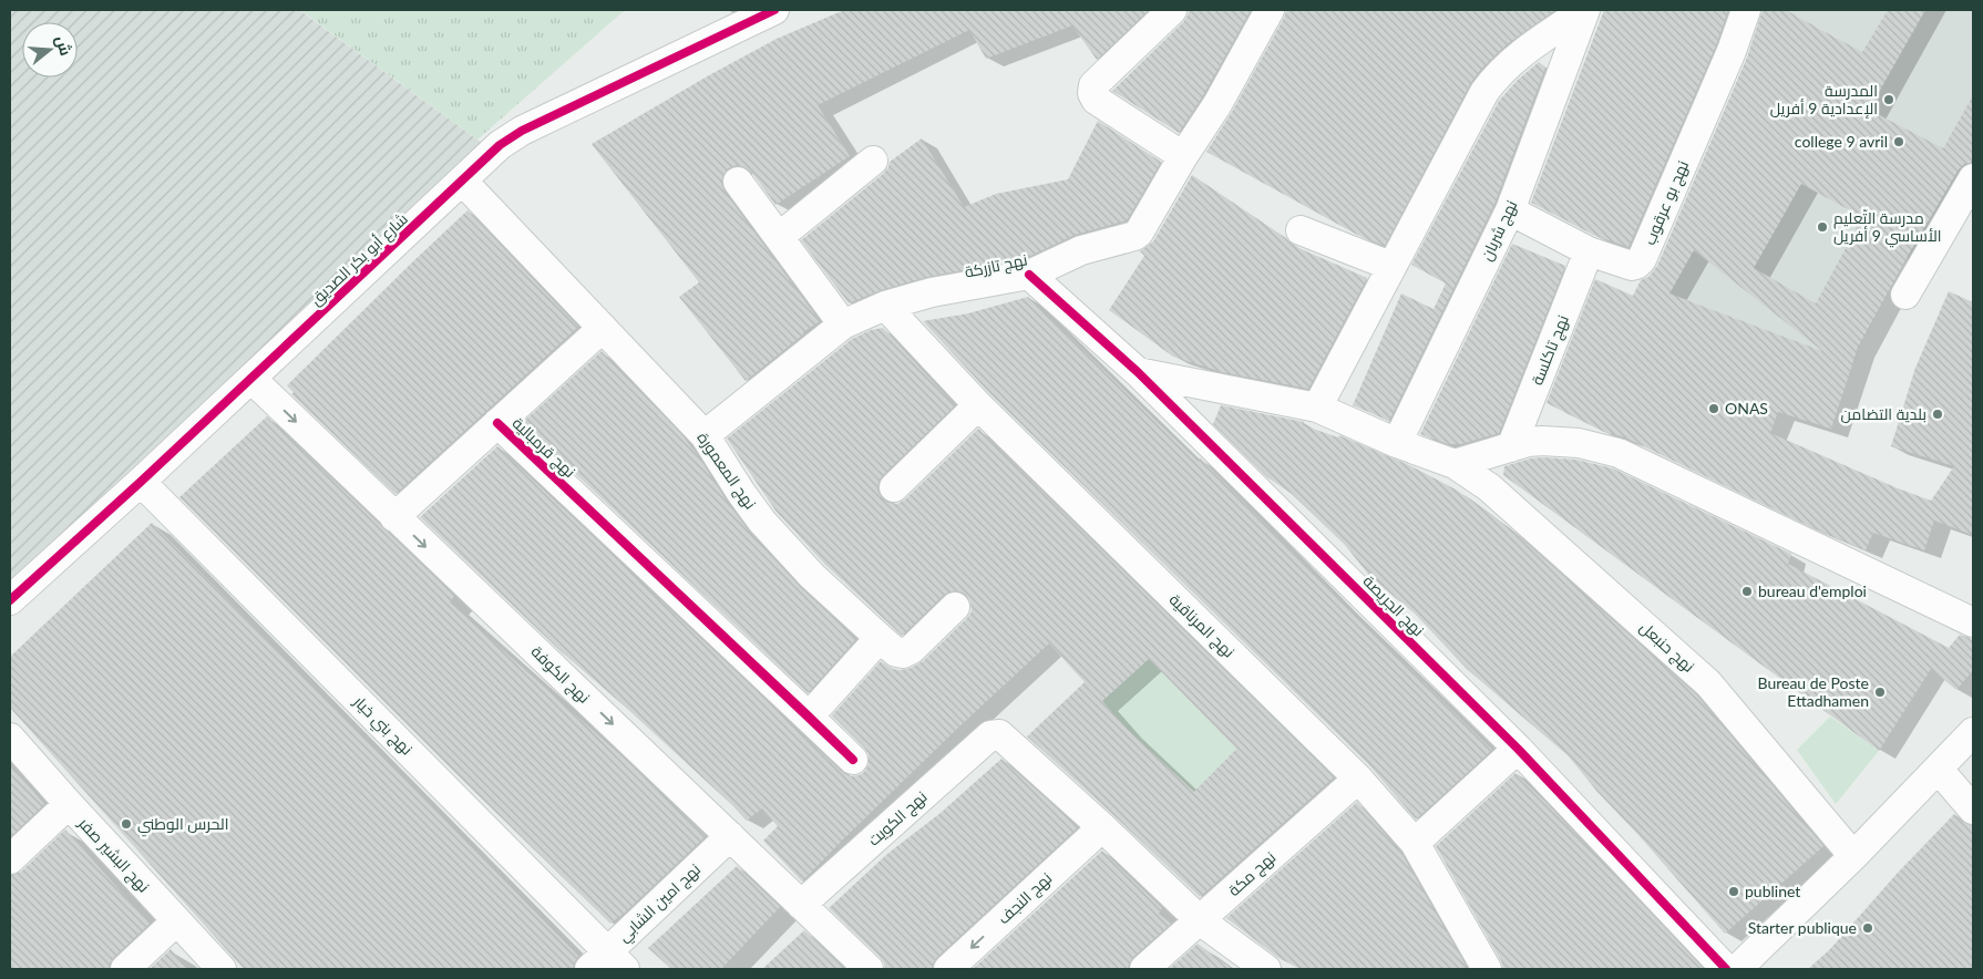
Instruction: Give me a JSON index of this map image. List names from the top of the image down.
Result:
{
  "streets": {
    "street": [
      "نهج بو عرقوب",
      "نهج شربان",
      "شارع أبو بكر الصديق",
      "نهج تازركة",
      "نهج تاكلسة",
      "نهج قرمبالية",
      "نهج المعمورة",
      "نهج الجريصة",
      "نهج المرناقية",
      "نهج حنبعل",
      "نهج الكوفة",
      "نهج بني خيار",
      "نهج الكويت",
      "نهج البشير صفر",
      "نهج مكة",
      "نهج النجف",
      "نهج امين الشابي"
    ]
  },
  "crossings": [
    ["نهج بو عرقوب", "نهج شربان"],
    ["نهج بو عرقوب", "نهج تاكلسة"],
    ["نهج شربان", "نهج حنبعل"],
    ["شارع أبو بكر الصديق", "نهج المعمورة"],
    ["شارع أبو بكر الصديق", "نهج الكوفة"],
    ["شارع أبو بكر الصديق", "نهج بني خيار"],
    ["نهج تازركة", "نهج المعمورة"],
    ["نهج تازركة", "نهج الجريصة"],
    ["نهج تازركة", "نهج المرناقية"],
    ["نهج الجريصة", "نهج حنبعل"],
    ["نهج المرناقية", "نهج مكة"],
    ["نهج الكوفة", "نهج الكويت"],
    ["نهج الكوفة", "نهج امين الشابي"],
    ["نهج بني خيار", "نهج امين الشابي"],
    ["نهج الكويت", "نهج النجف"]
  ],
  "one_way": ["نهج الكوفة", "نهج النجف"],
  "places": [
    "المدرسة الإعدادية 9 أفريل",
    "college 9 avril",
    "مدرسة التّعليم الأساسي 9 أفريل",
    "ONAS",
    "بلدية التضامن",
    "bureau d'emploi",
    "Bureau de Poste Ettadhamen",
    "الحرس الوطني",
    "publinet",
    "Starter publique"
  ],
  "north": "right"
}
